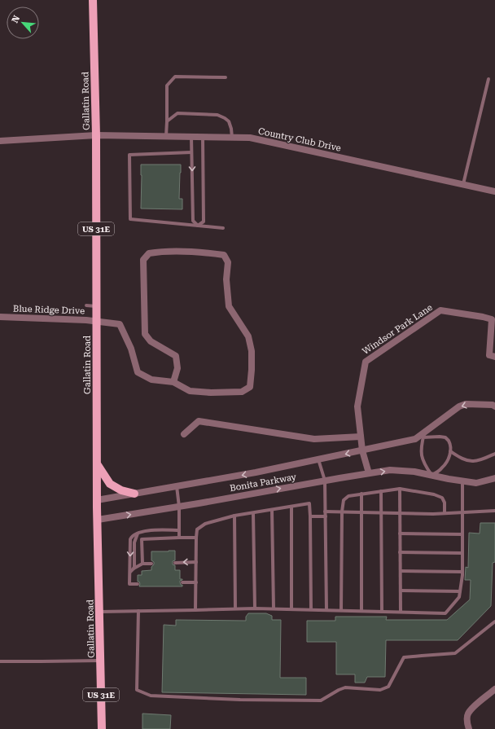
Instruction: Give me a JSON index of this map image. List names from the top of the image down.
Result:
{
  "streets": {
    "main road": ["Gallatin Road", "US 31E"],
    "street": [
      "Country Club Drive",
      "Blue Ridge Drive",
      "Windsor Park Lane",
      "Bonita Parkway"
    ]
  },
  "crossings": [
    ["Gallatin Road", "Country Club Drive"],
    ["Gallatin Road", "Blue Ridge Drive"],
    ["Gallatin Road", "Bonita Parkway"],
    ["Windsor Park Lane", "Bonita Parkway"]
  ],
  "north": "top left"
}
